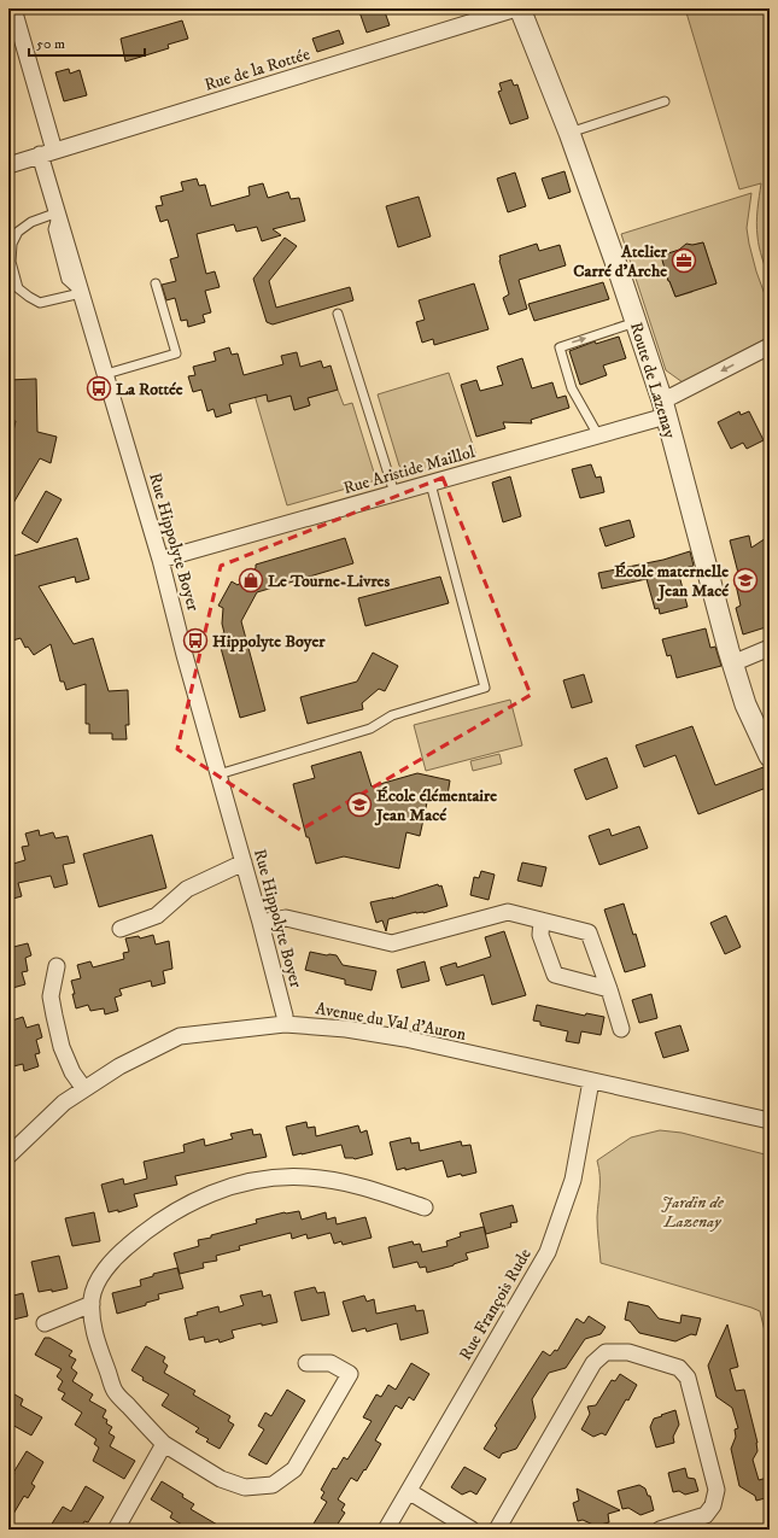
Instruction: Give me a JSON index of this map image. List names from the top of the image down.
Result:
{
  "streets": {
    "street": [
      "Rue de la Rottée",
      "Route de Lazenay",
      "Rue Aristide Maillol",
      "Rue Hippolyte Boyer",
      "Avenue du Val d'Auron",
      "Rue François Rude"
    ]
  },
  "crossings": [
    ["Rue de la Rottée", "Route de Lazenay"],
    ["Rue de la Rottée", "Rue Hippolyte Boyer"],
    ["Route de Lazenay", "Rue Aristide Maillol"],
    ["Rue Aristide Maillol", "Rue Hippolyte Boyer"],
    ["Rue Hippolyte Boyer", "Avenue du Val d'Auron"],
    ["Avenue du Val d'Auron", "Rue François Rude"]
  ],
  "parks": ["Jardin de Lazenay"],
  "places": {
    "office": ["Atelier Carré d'Arche"],
    "bus stop": ["La Rottée", "Hippolyte Boyer"],
    "shop": ["Le Tourne-Livres"],
    "school or university": ["École maternelle Jean Macé", "École élémentaire Jean Macé"]
  },
  "scale_bar": "50 m"
}
